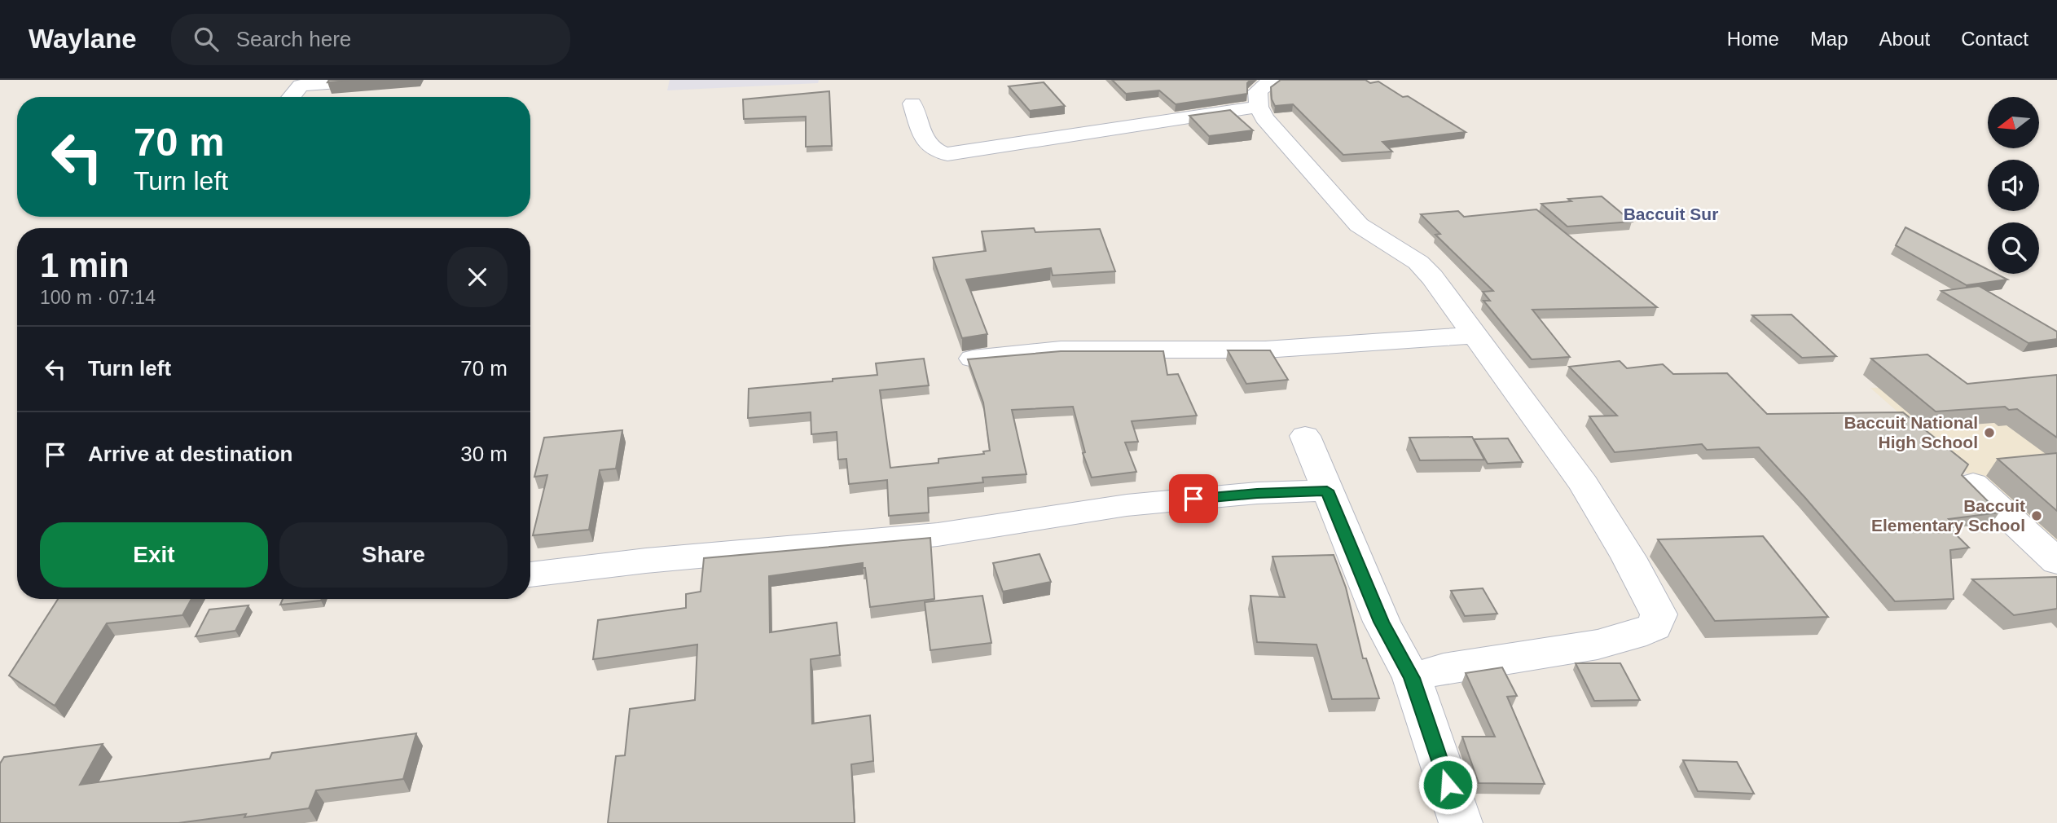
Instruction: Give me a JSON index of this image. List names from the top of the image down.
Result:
{
  "districts": ["Baccuit Sur"],
  "places": ["Baccuit National High School", "Baccuit Elementary School"],
  "north": "left",
  "page": {
    "header": "Waylane",
    "search": "Search here",
    "nav": [
      "Home",
      "Map",
      "About",
      "Contact"
    ],
    "turn": ["70 m", "Turn left"],
    "heading": ["1 min", "100 m · 07:14"],
    "list": [
      {
        "name": "Turn left",
        "value": "70 m"
      },
      {
        "name": "Arrive at destination",
        "value": "30 m"
      }
    ],
    "buttons": ["Exit", "Share"]
  }
}
